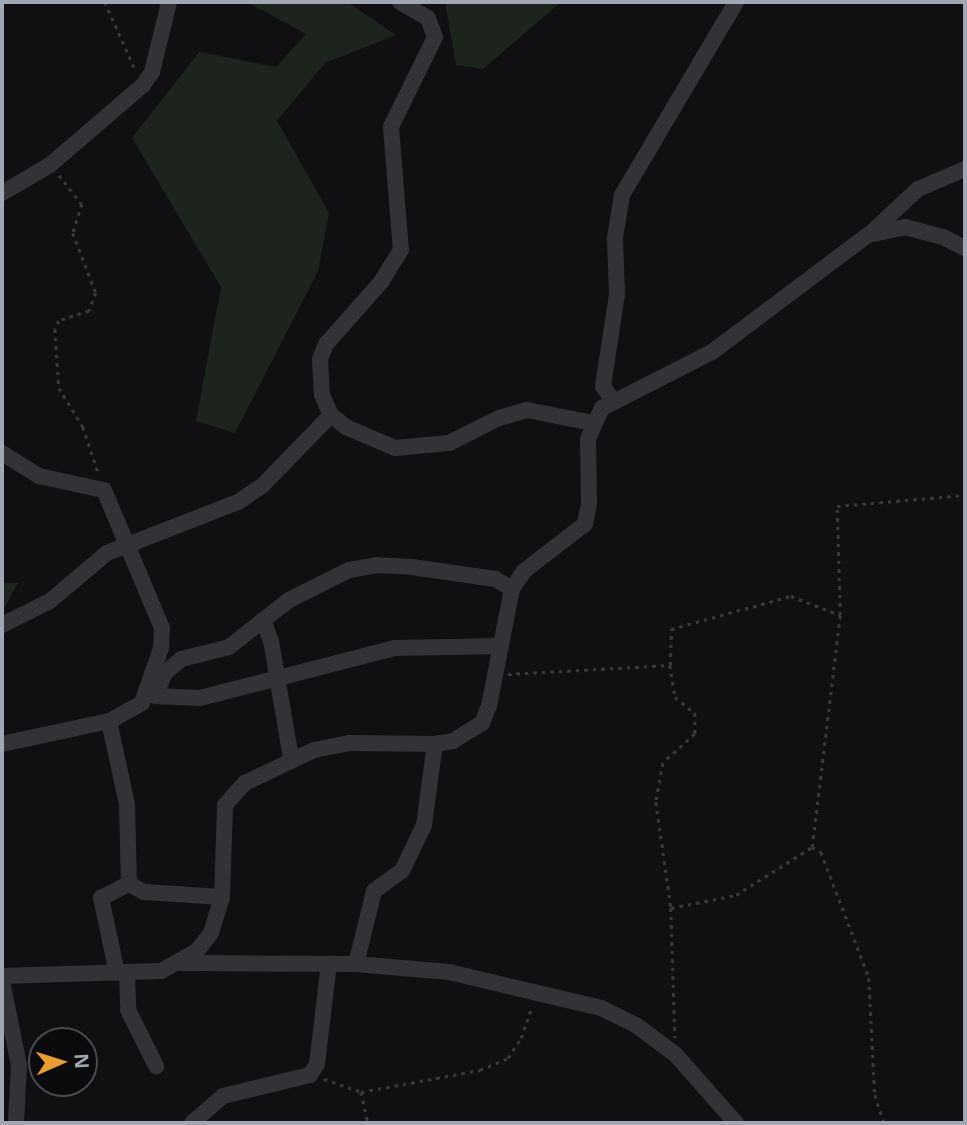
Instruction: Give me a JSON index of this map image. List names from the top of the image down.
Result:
{
  "north": "right"
}
